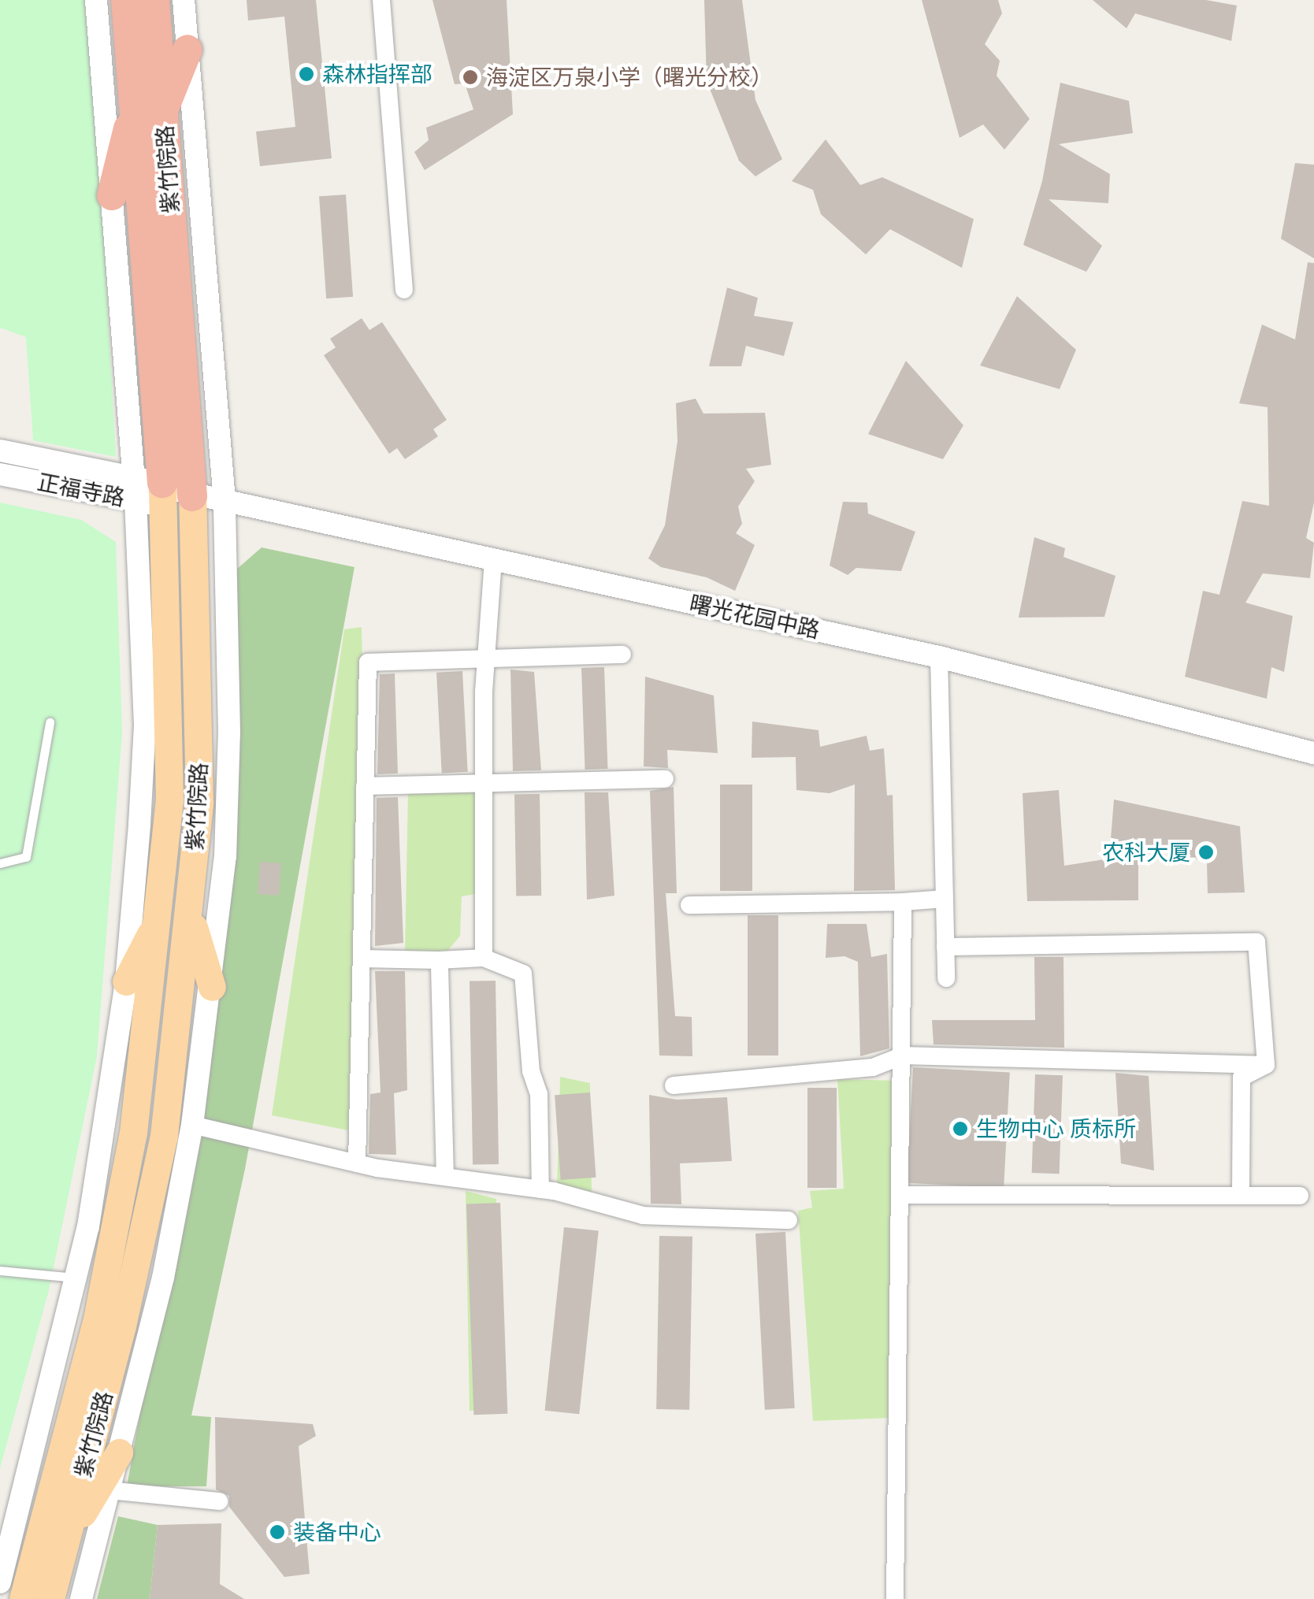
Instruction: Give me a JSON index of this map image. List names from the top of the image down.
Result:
{
  "streets": {
    "highway": ["紫竹院路"],
    "street": ["正福寺路", "曙光花园中路"]
  },
  "crossings": [
    ["紫竹院路", "正福寺路"],
    ["紫竹院路", "曙光花园中路"],
    ["正福寺路", "曙光花园中路"]
  ],
  "places": [
    "森林指挥部",
    "海淀区万泉小学（曙光分校）",
    "农科大厦",
    "生物中心 质标所",
    "装备中心"
  ]
}
